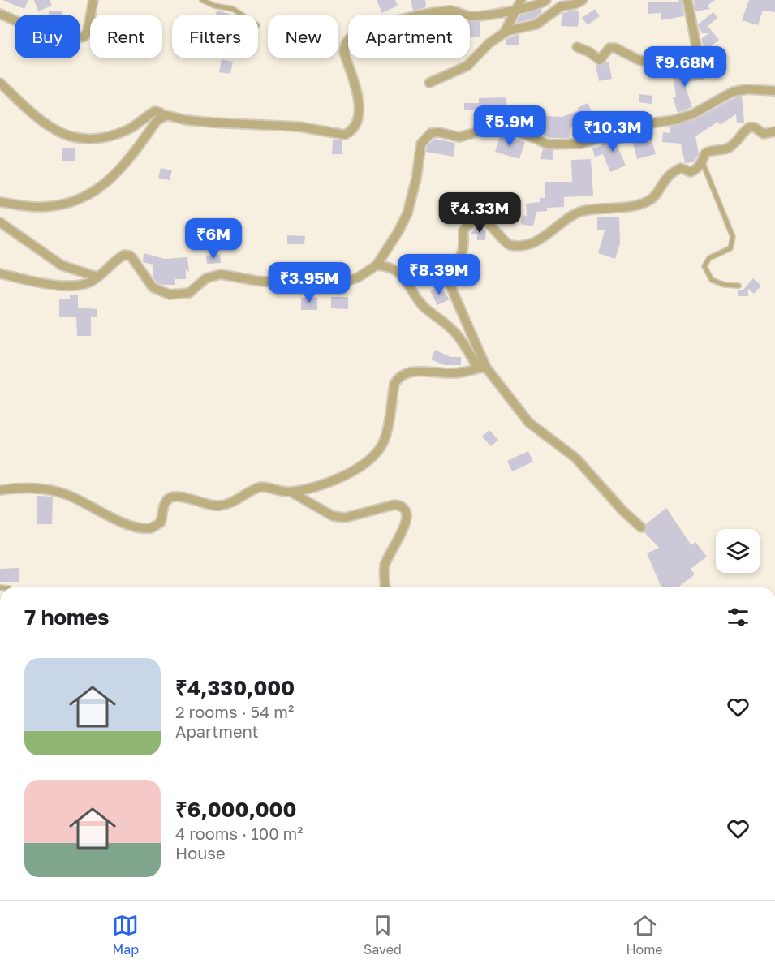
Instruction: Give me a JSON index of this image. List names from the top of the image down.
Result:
{
  "page": {
    "chip": [
      "Buy",
      "Rent",
      "Filters",
      "New",
      "Apartment"
    ],
    "price": [
      "₹9.68M",
      "₹5.9M",
      "₹10.3M",
      "₹4.33M",
      "₹6M",
      "₹8.39M",
      "₹3.95M"
    ],
    "heading": "7 homes",
    "list": [
      {
        "name": "₹4,330,000",
        "note": "2 rooms · 54 m² · Apartment"
      },
      {
        "name": "₹6,000,000",
        "note": "4 rooms · 100 m² · House"
      }
    ],
    "tabs": ["Map", "Saved", "Home"]
  }
}
